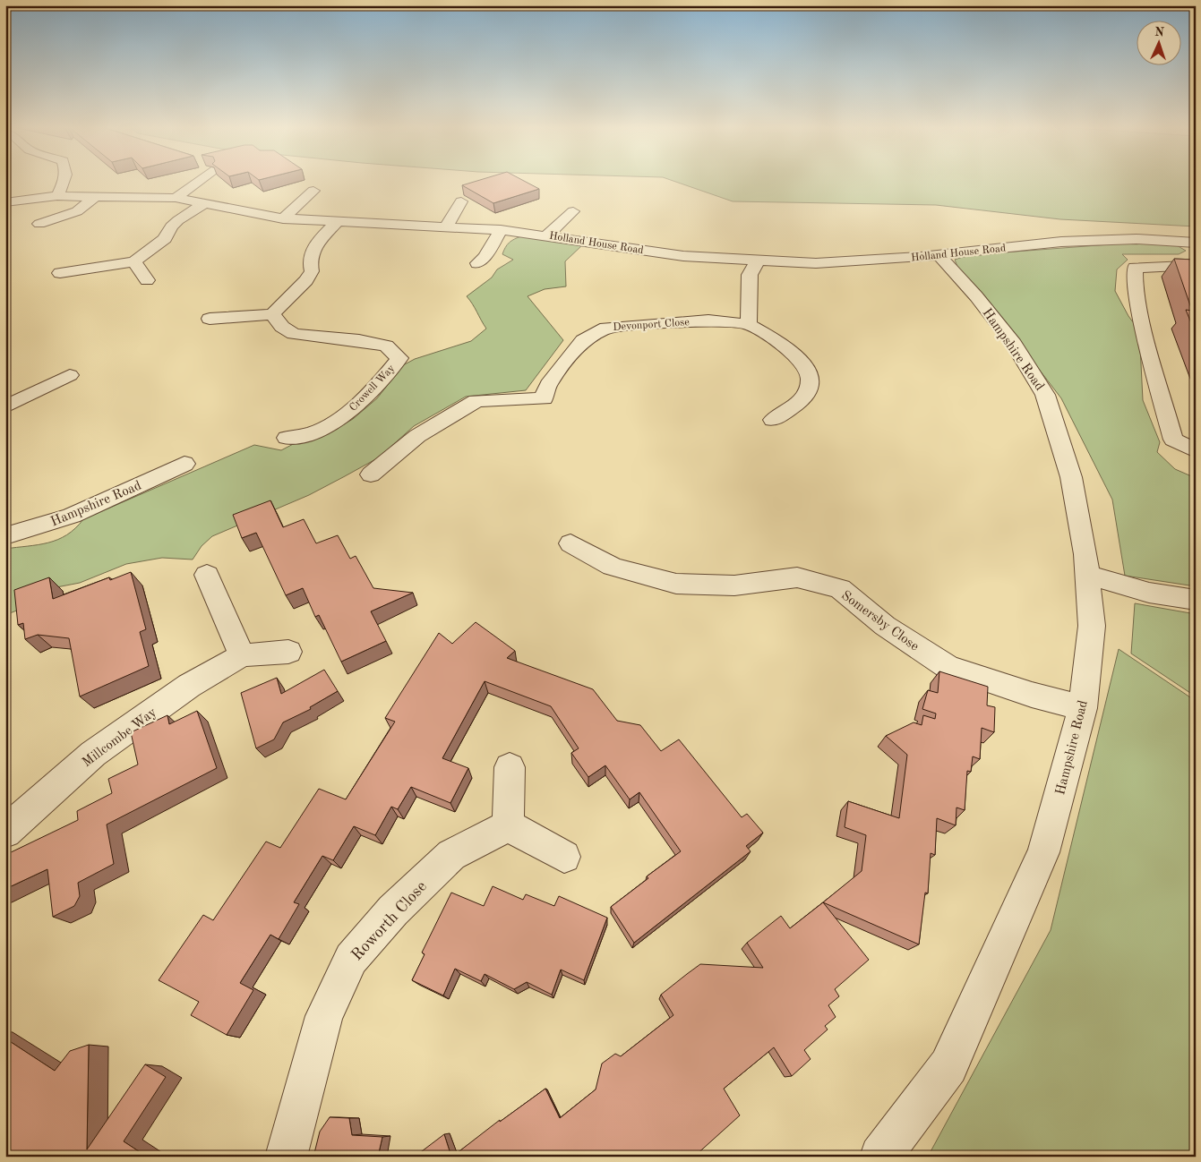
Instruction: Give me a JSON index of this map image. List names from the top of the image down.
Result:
{
  "streets": {
    "street": [
      "Holland House Road",
      "Devonport Close",
      "Hampshire Road",
      "Crowell Way",
      "Somersby Close",
      "Millcombe Way",
      "Roworth Close"
    ]
  },
  "crossings": [
    ["Holland House Road", "Hampshire Road"],
    ["Hampshire Road", "Somersby Close"]
  ],
  "north": "top"
}
